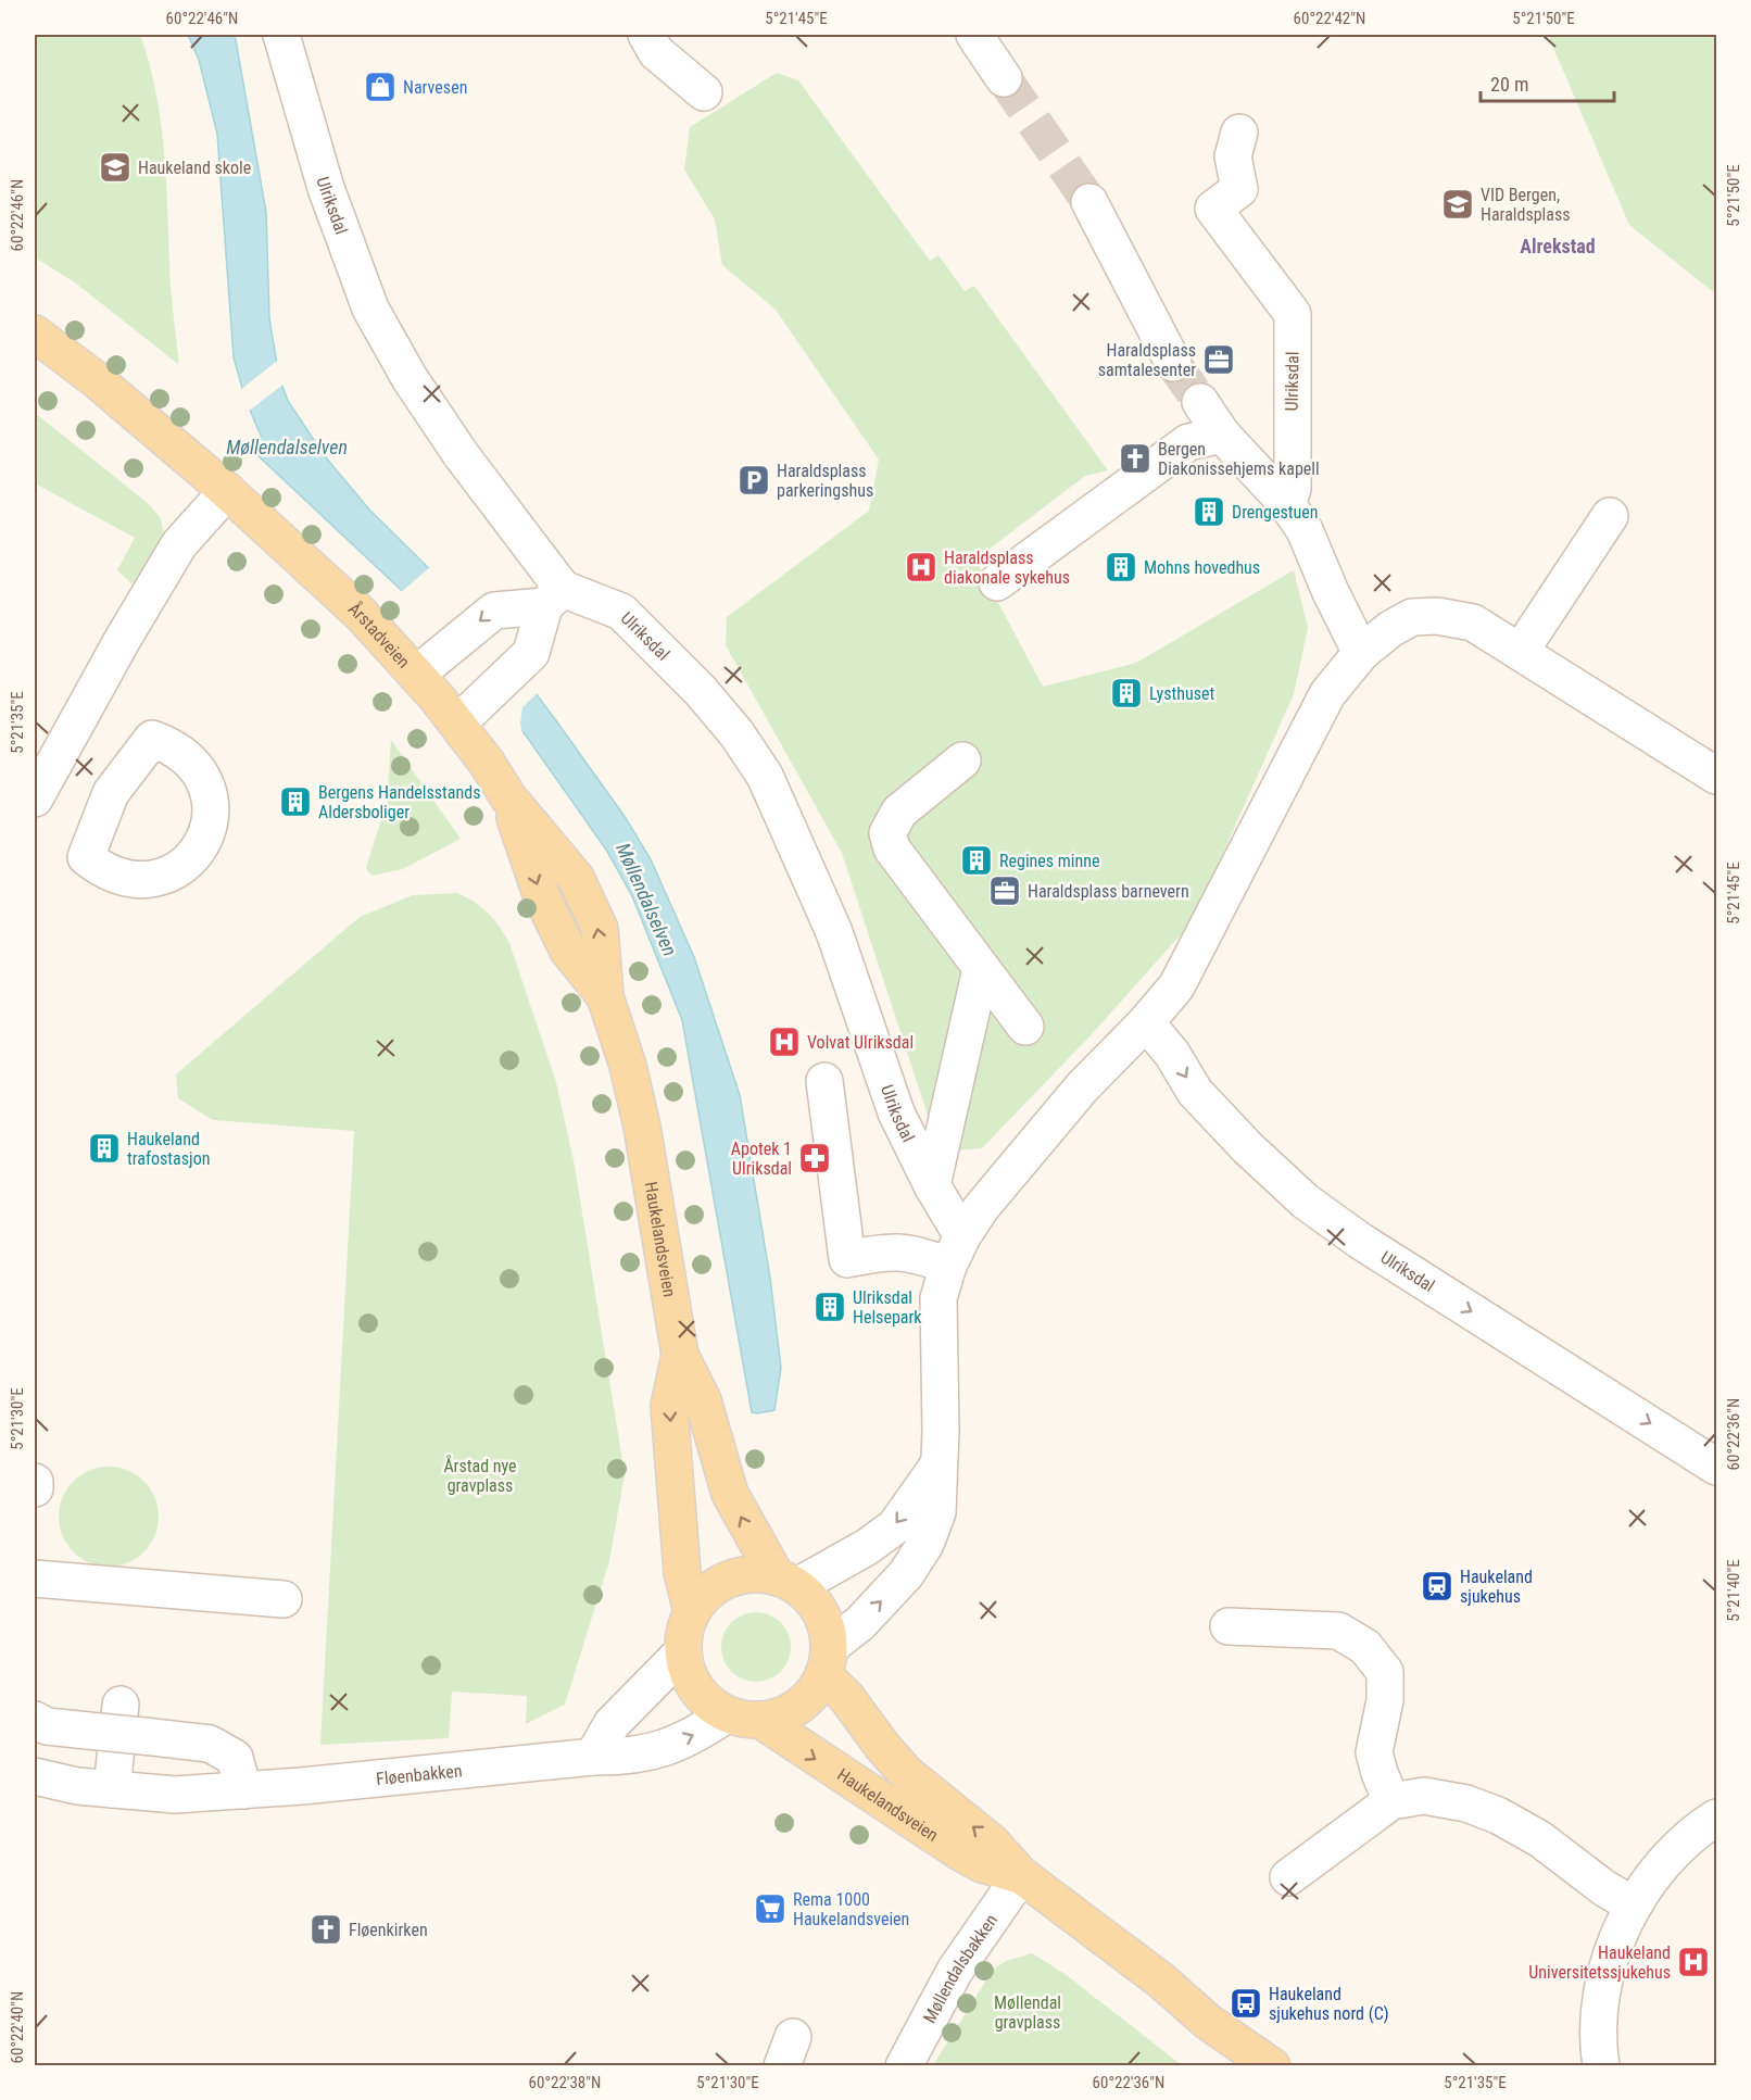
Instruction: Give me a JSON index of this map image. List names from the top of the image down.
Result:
{
  "streets": {
    "main road": ["Årstadveien", "Haukelandsveien"],
    "street": ["Ulriksdal", "Fløenbakken", "Møllendalsbakken"]
  },
  "crossings": [
    ["Årstadveien", "Haukelandsveien"],
    ["Haukelandsveien", "Fløenbakken"],
    ["Haukelandsveien", "Møllendalsbakken"]
  ],
  "districts": ["Alrekstad"],
  "water": ["Møllendalselven"],
  "parks": ["Årstad nye gravplass", "Møllendal gravplass"],
  "places": {
    "shop": ["Narvesen"],
    "school or university": ["Haukeland skole", "VID Bergen, Haraldsplass"],
    "office": ["Haraldsplass samtalesenter", "Haraldsplass barnevern"],
    "church": ["Bergen Diakonissehjems kapell", "Fløenkirken"],
    "parking": ["Haraldsplass parkeringshus"],
    "building": [
      "Drengestuen",
      "Mohns hovedhus",
      "Lysthuset",
      "Bergens Handelsstands Aldersboliger",
      "Regines minne",
      "Haukeland trafostasjon",
      "Ulriksdal Helsepark"
    ],
    "hospital": ["Haraldsplass diakonale sykehus", "Volvat Ulriksdal", "Haukeland Universitetssjukehus"],
    "pharmacy": ["Apotek 1 Ulriksdal"],
    "station": ["Haukeland sjukehus"],
    "supermarket": ["Rema 1000 Haukelandsveien"],
    "bus stop": ["Haukeland sjukehus nord (C)"]
  },
  "scale_bar": "20 m",
  "coordinates": [
    "60°22'46\"N",
    "5°21'45\"E",
    "60°22'42\"N",
    "5°21'50\"E",
    "5°21'35\"E",
    "5°21'30\"E",
    "60°22'36\"N",
    "5°21'40\"E",
    "60°22'40\"N",
    "60°22'38\"N"
  ]
}
